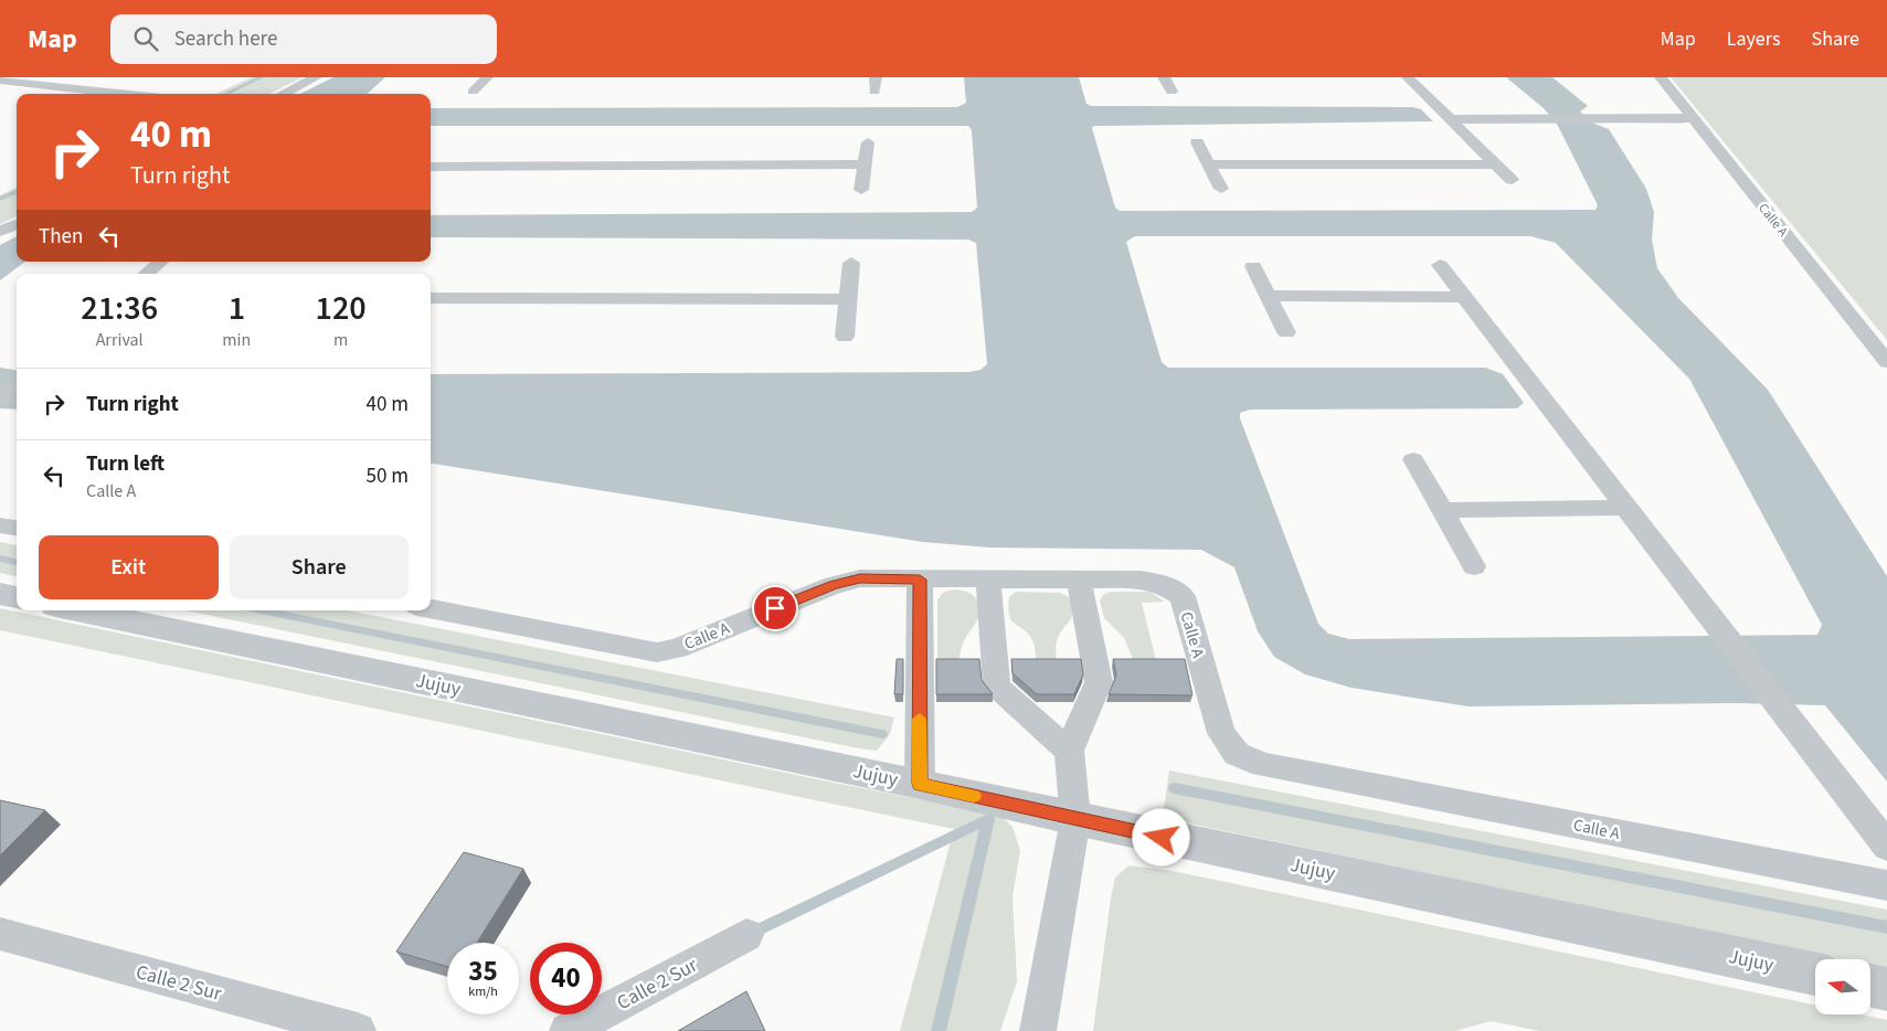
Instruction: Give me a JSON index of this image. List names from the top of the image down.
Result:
{
  "streets": {
    "street": ["Calle A", "Jujuy", "Calle 2 Sur"]
  },
  "north": "left",
  "page": {
    "header": "Map",
    "search": "Search here",
    "nav": ["Map", "Layers", "Share"],
    "turn": ["40 m", "Turn right"],
    "then": "Then",
    "eta": [
      "21:36",
      "Arrival",
      "1",
      "min",
      "120",
      "m"
    ],
    "list": [
      {
        "name": "Turn right",
        "value": "40 m"
      },
      {
        "name": "Turn left",
        "note": "Calle A",
        "value": "50 m"
      }
    ],
    "buttons": ["Exit", "Share"],
    "speed": "35 km/h",
    "limit": "40"
  }
}
